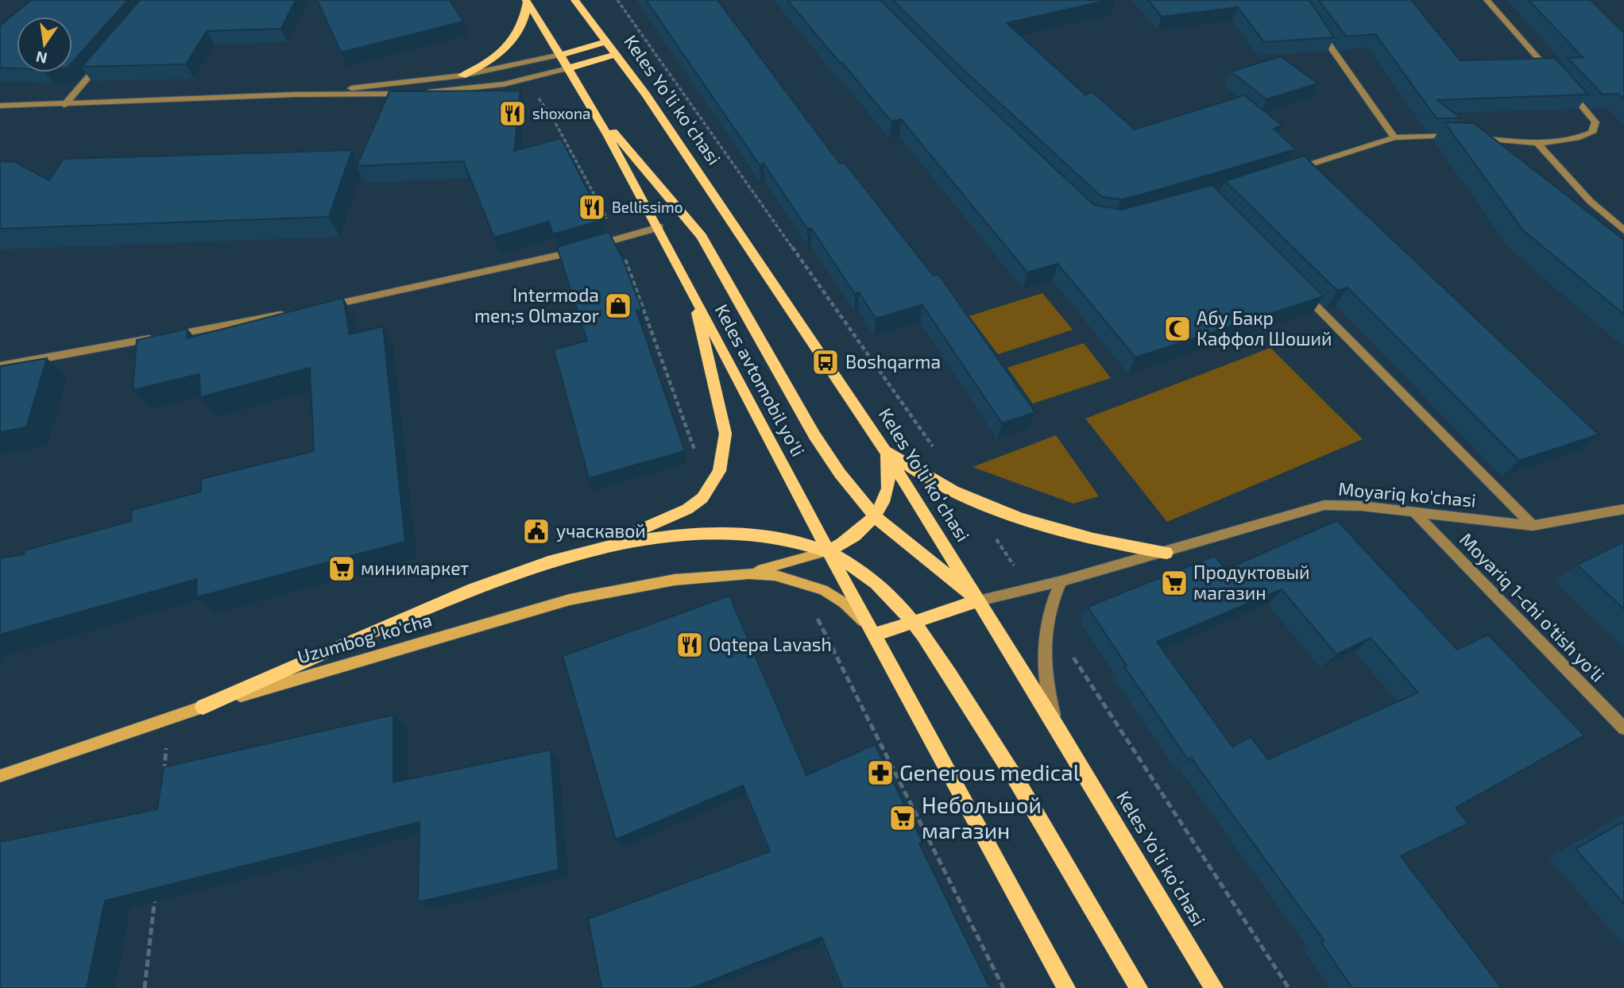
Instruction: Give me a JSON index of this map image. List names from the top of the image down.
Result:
{
  "streets": {
    "main road": ["Keles Yoʻli koʻchasi", "Keles avtomobil yo'li", "Uzumbog' ko'cha"],
    "street": ["Moyariq ko'chasi", "Moyariq 1-chi o'tish yo'li"]
  },
  "crossings": [
    ["Keles Yoʻli koʻchasi", "Moyariq ko'chasi"],
    ["Keles Yoʻli koʻchasi", "Uzumbog' ko'cha"],
    ["Keles avtomobil yo'li", "Uzumbog' ko'cha"],
    ["Moyariq ko'chasi", "Moyariq 1-chi o'tish yo'li"]
  ],
  "places": {
    "restaurant": ["shoxona", "Bellissimo", "Oqtepa Lavash"],
    "shop": ["Intermoda men;s Olmazor"],
    "mosque": ["Абу Бакр Каффол Шоший"],
    "bus stop": ["Boshqarma"],
    "public building": ["учаскавой"],
    "supermarket": ["минимаркет", "Продуктовый магазин", "Небольшой магазин"],
    "pharmacy": ["Generous medical"]
  },
  "north": "bottom"
}
